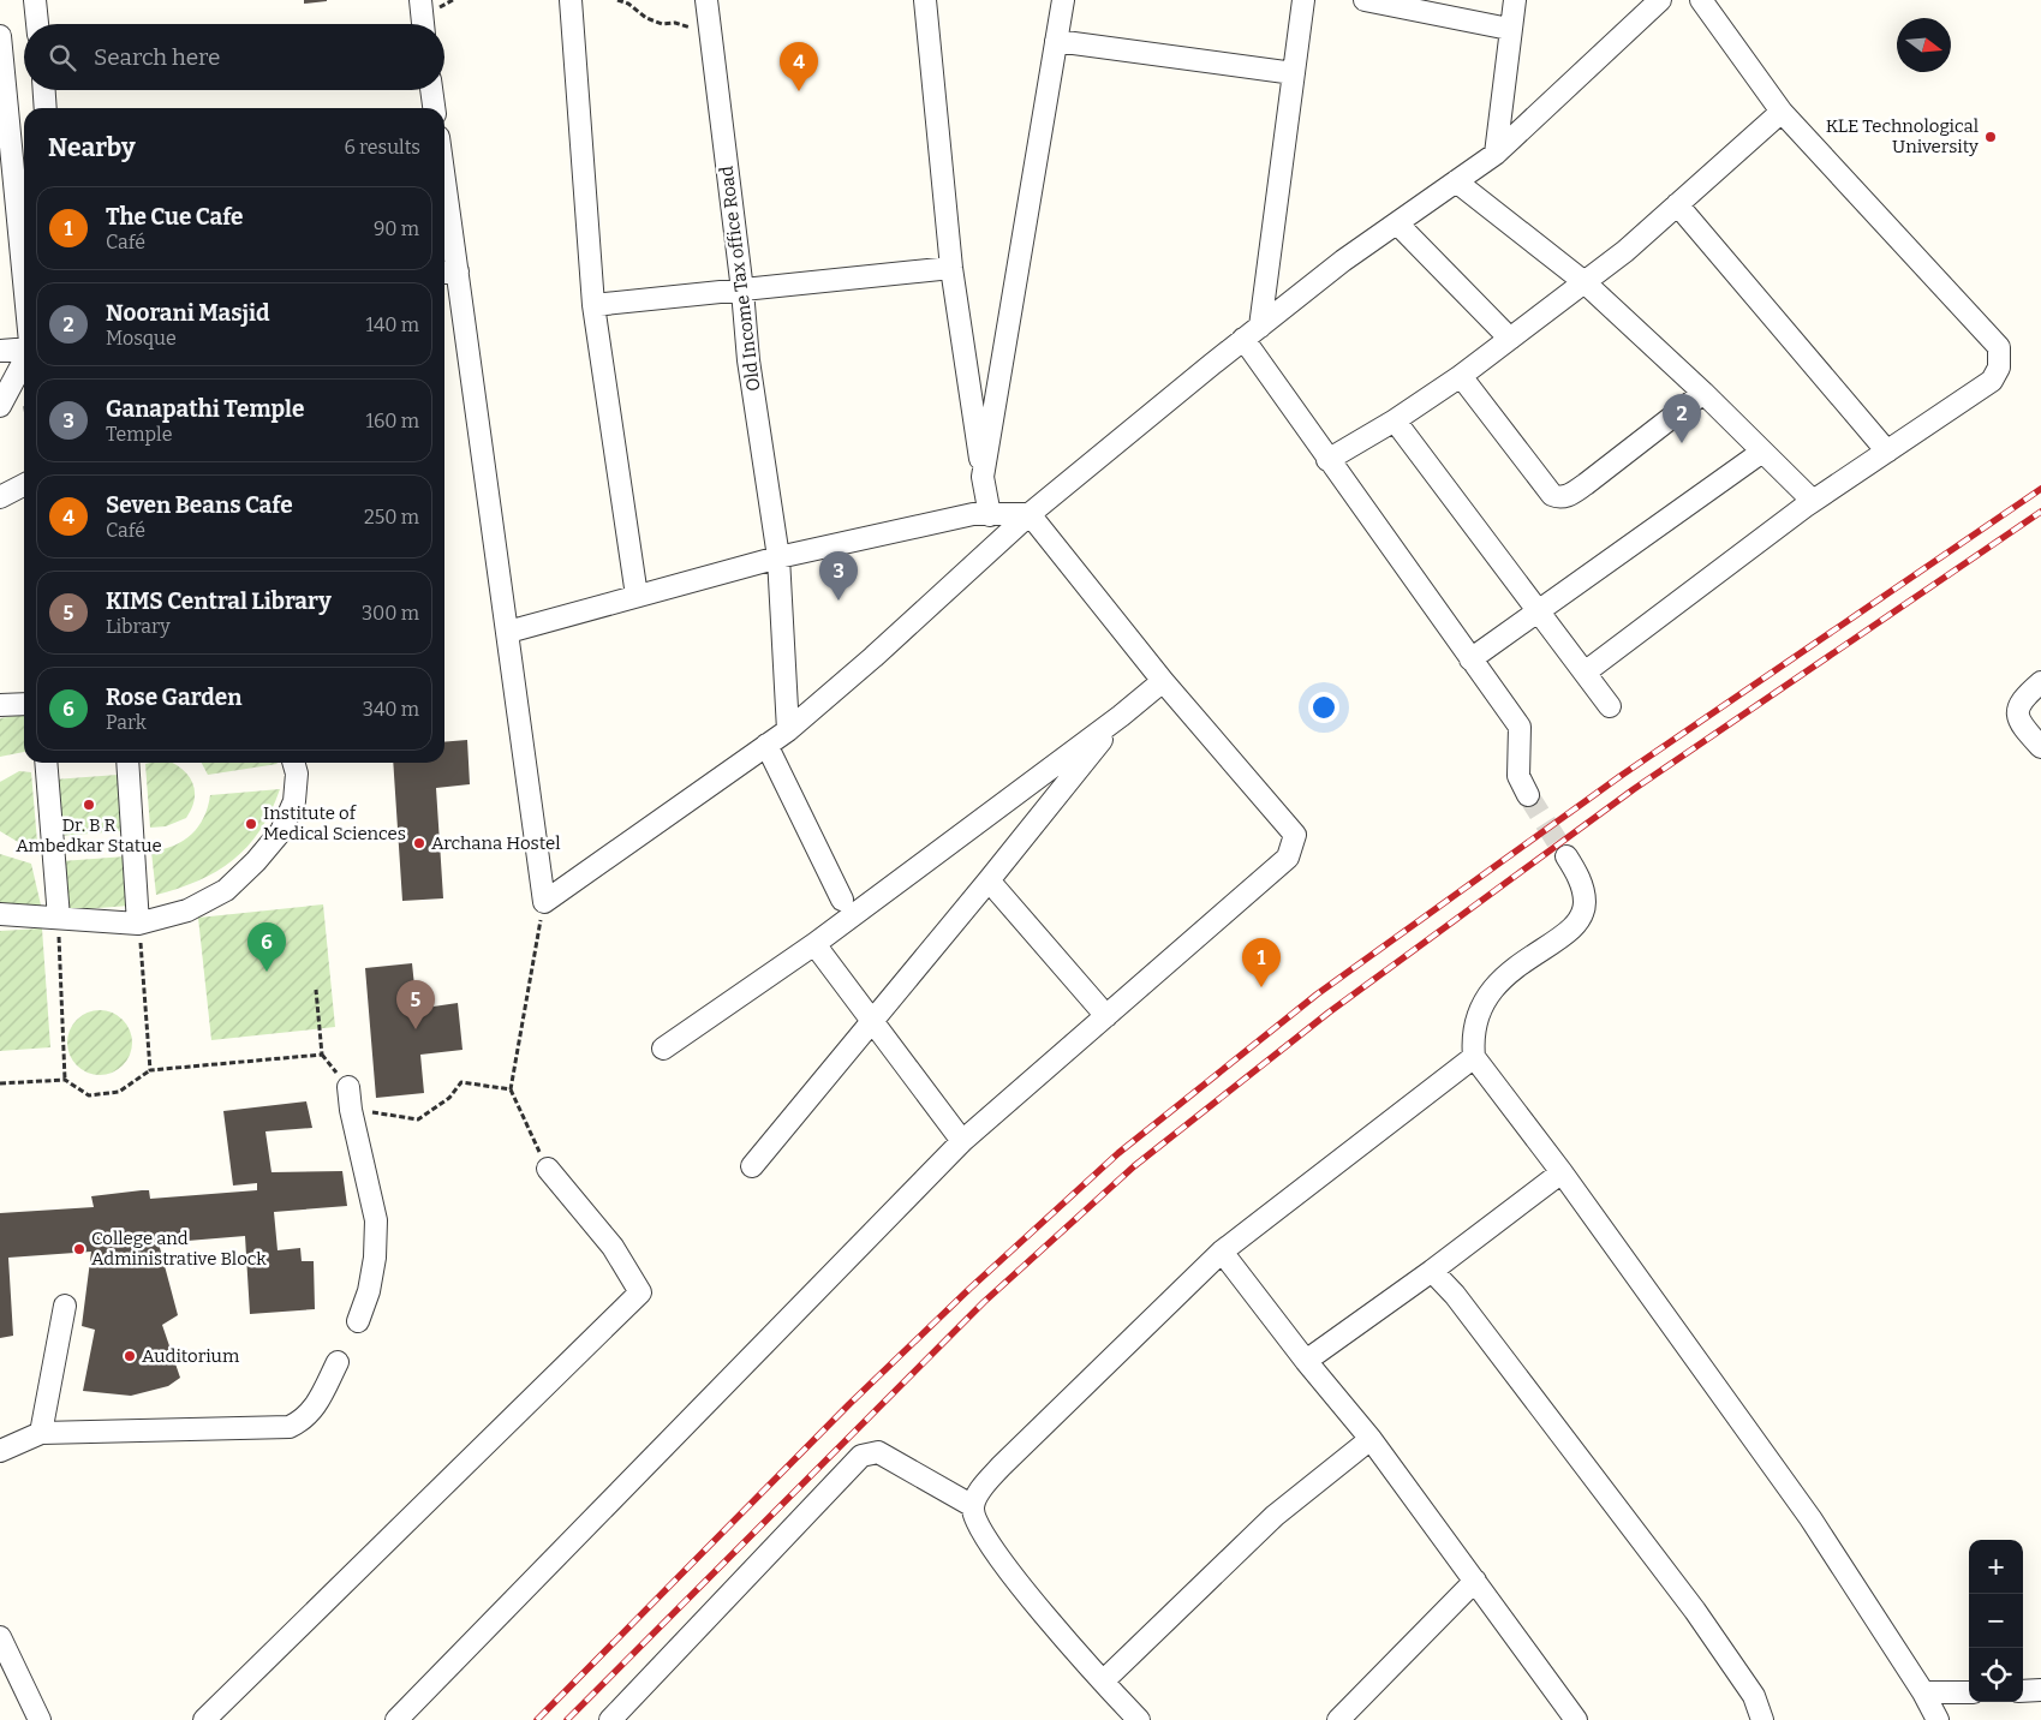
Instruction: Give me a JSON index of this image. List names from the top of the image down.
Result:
{
  "streets": {
    "street": ["Old Income Tax office Road"]
  },
  "places": [
    "KLE Technological University",
    "Dr. B R Ambedkar Statue",
    "Institute of Medical Sciences",
    "Archana Hostel",
    "College and Administrative Block",
    "Auditorium"
  ],
  "north": "right",
  "page": {
    "search": "Search here",
    "pins": [
      "4",
      "2",
      "3",
      "6",
      "1",
      "5"
    ],
    "heading": ["Nearby", "6 results"],
    "list": [
      {
        "mark": "1",
        "name": "The Cue Cafe",
        "note": "Café",
        "value": "90 m"
      },
      {
        "mark": "2",
        "name": "Noorani Masjid",
        "note": "Mosque",
        "value": "140 m"
      },
      {
        "mark": "3",
        "name": "Ganapathi Temple",
        "note": "Temple",
        "value": "160 m"
      },
      {
        "mark": "4",
        "name": "Seven Beans Cafe",
        "note": "Café",
        "value": "250 m"
      },
      {
        "mark": "5",
        "name": "KIMS Central Library",
        "note": "Library",
        "value": "300 m"
      },
      {
        "mark": "6",
        "name": "Rose Garden",
        "note": "Park",
        "value": "340 m"
      }
    ],
    "map_buttons": ["+", "−"]
  }
}
